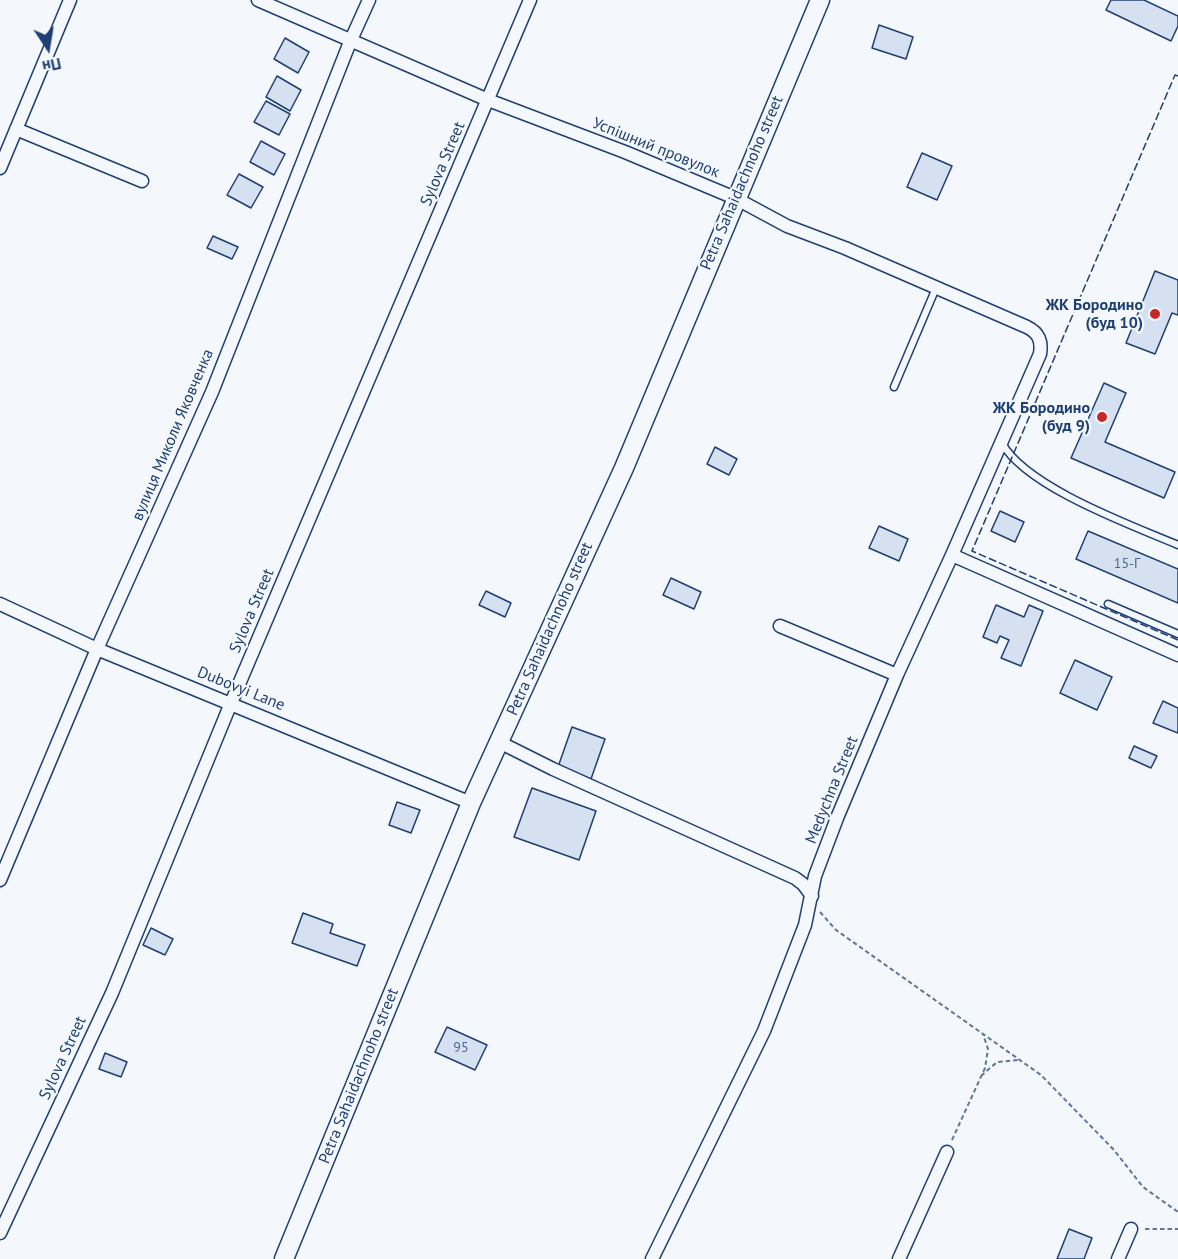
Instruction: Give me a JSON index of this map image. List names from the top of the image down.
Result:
{
  "streets": {
    "street": [
      "Успішний провулок",
      "Sylova Street",
      "Petra Sahaidachnoho street",
      "вулиця Миколи Яковченка",
      "Dubovyi Lane",
      "Medychna Street"
    ]
  },
  "crossings": [
    ["Успішний провулок", "Sylova Street"],
    ["Успішний провулок", "Petra Sahaidachnoho street"],
    ["Успішний провулок", "вулиця Миколи Яковченка"],
    ["Успішний провулок", "Medychna Street"],
    ["Sylova Street", "Dubovyi Lane"],
    ["Petra Sahaidachnoho street", "Dubovyi Lane"],
    ["вулиця Миколи Яковченка", "Dubovyi Lane"]
  ],
  "places": ["ЖК Бородино (буд 10)", "ЖК Бородино (буд 9)"],
  "house_numbers": ["15-Г", "95"],
  "north": "bottom"
}
